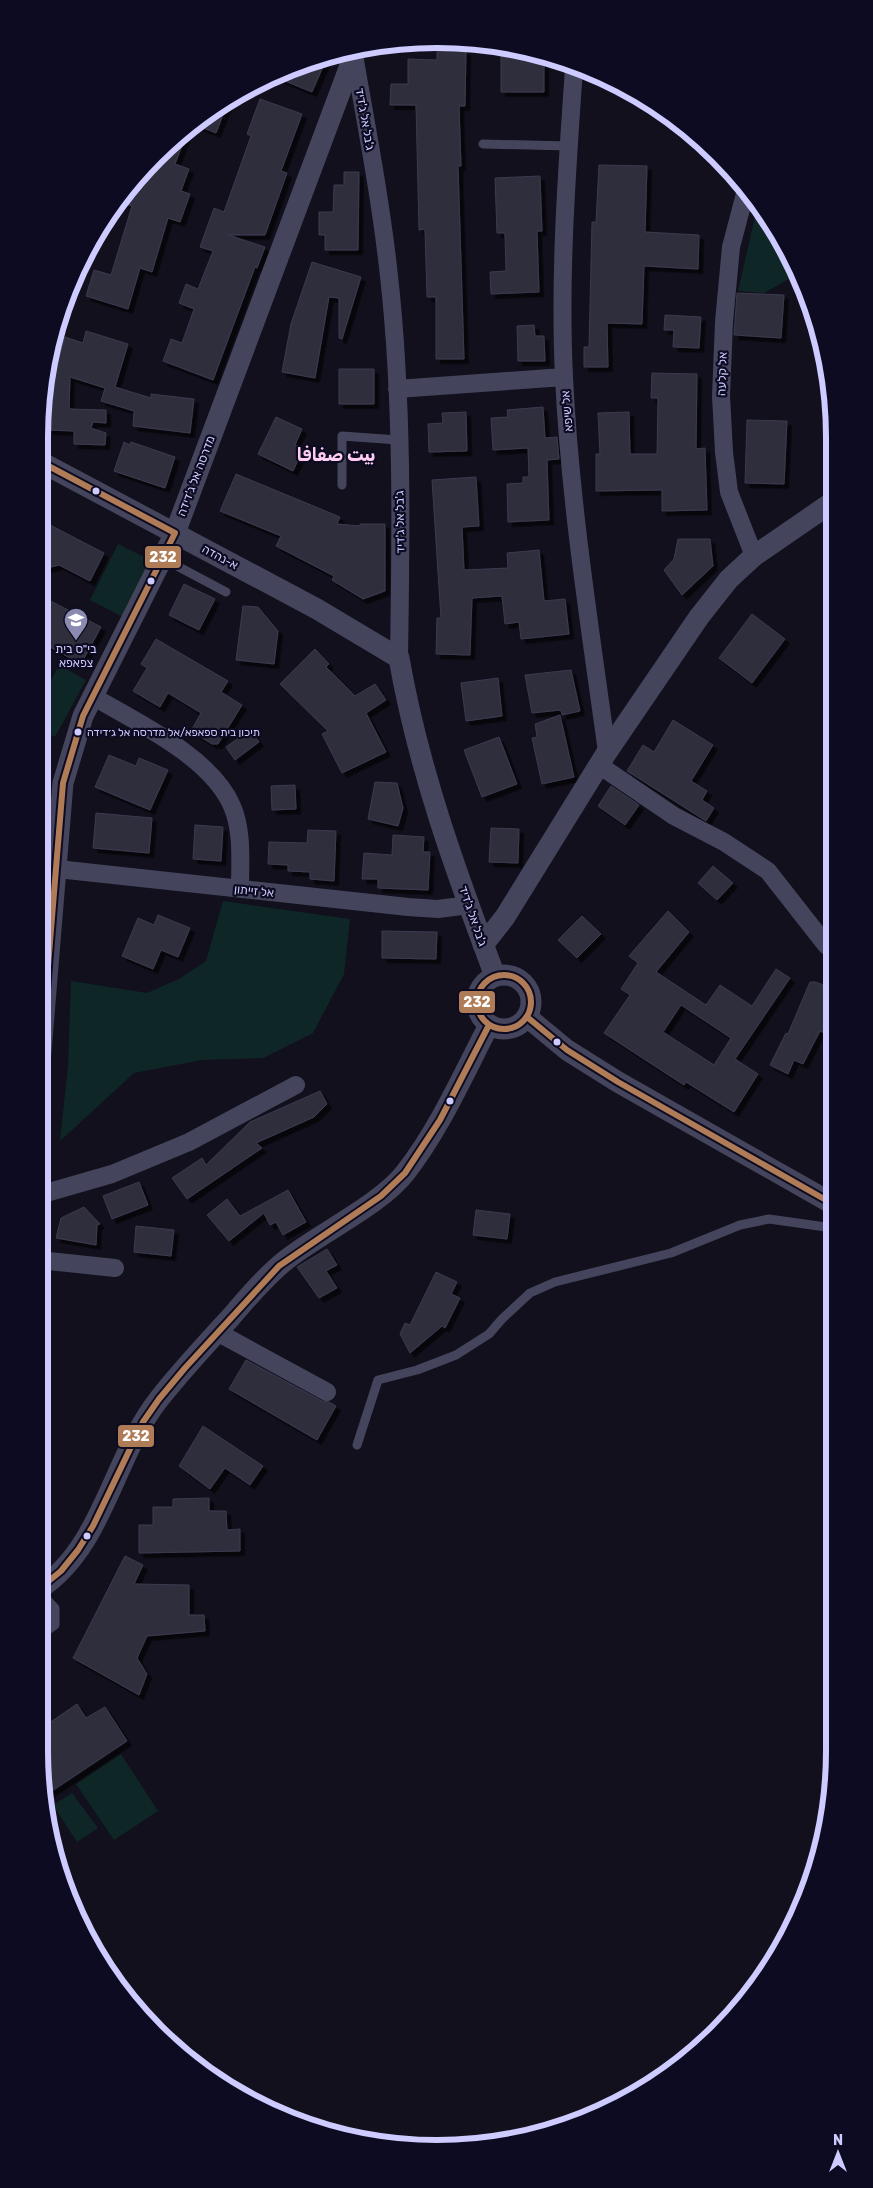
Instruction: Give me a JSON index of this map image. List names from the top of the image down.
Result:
{
  "streets": {
    "street": [
      "ג'בל אל ג'דיד",
      "אל קלעה",
      "אל שיפא",
      "מדרסה אל ג'דידה",
      "א-נהדה",
      "אל זייתון"
    ]
  },
  "crossings": [
    ["ג'בל אל ג'דיד", "א-נהדה"],
    ["ג'בל אל ג'דיד", "אל זייתון"],
    ["מדרסה אל ג'דידה", "א-נהדה"],
    ["מדרסה אל ג'דידה", "אל זייתון"]
  ],
  "districts": ["بيت صفافا"],
  "places": {
    "school or university": ["בי\"ס בית צפאפא"],
    "other": ["תיכון בית ספאפא/אל מדרסה אל ג׳דידה"]
  },
  "lines": ["transit line 232"],
  "north": "top"
}
